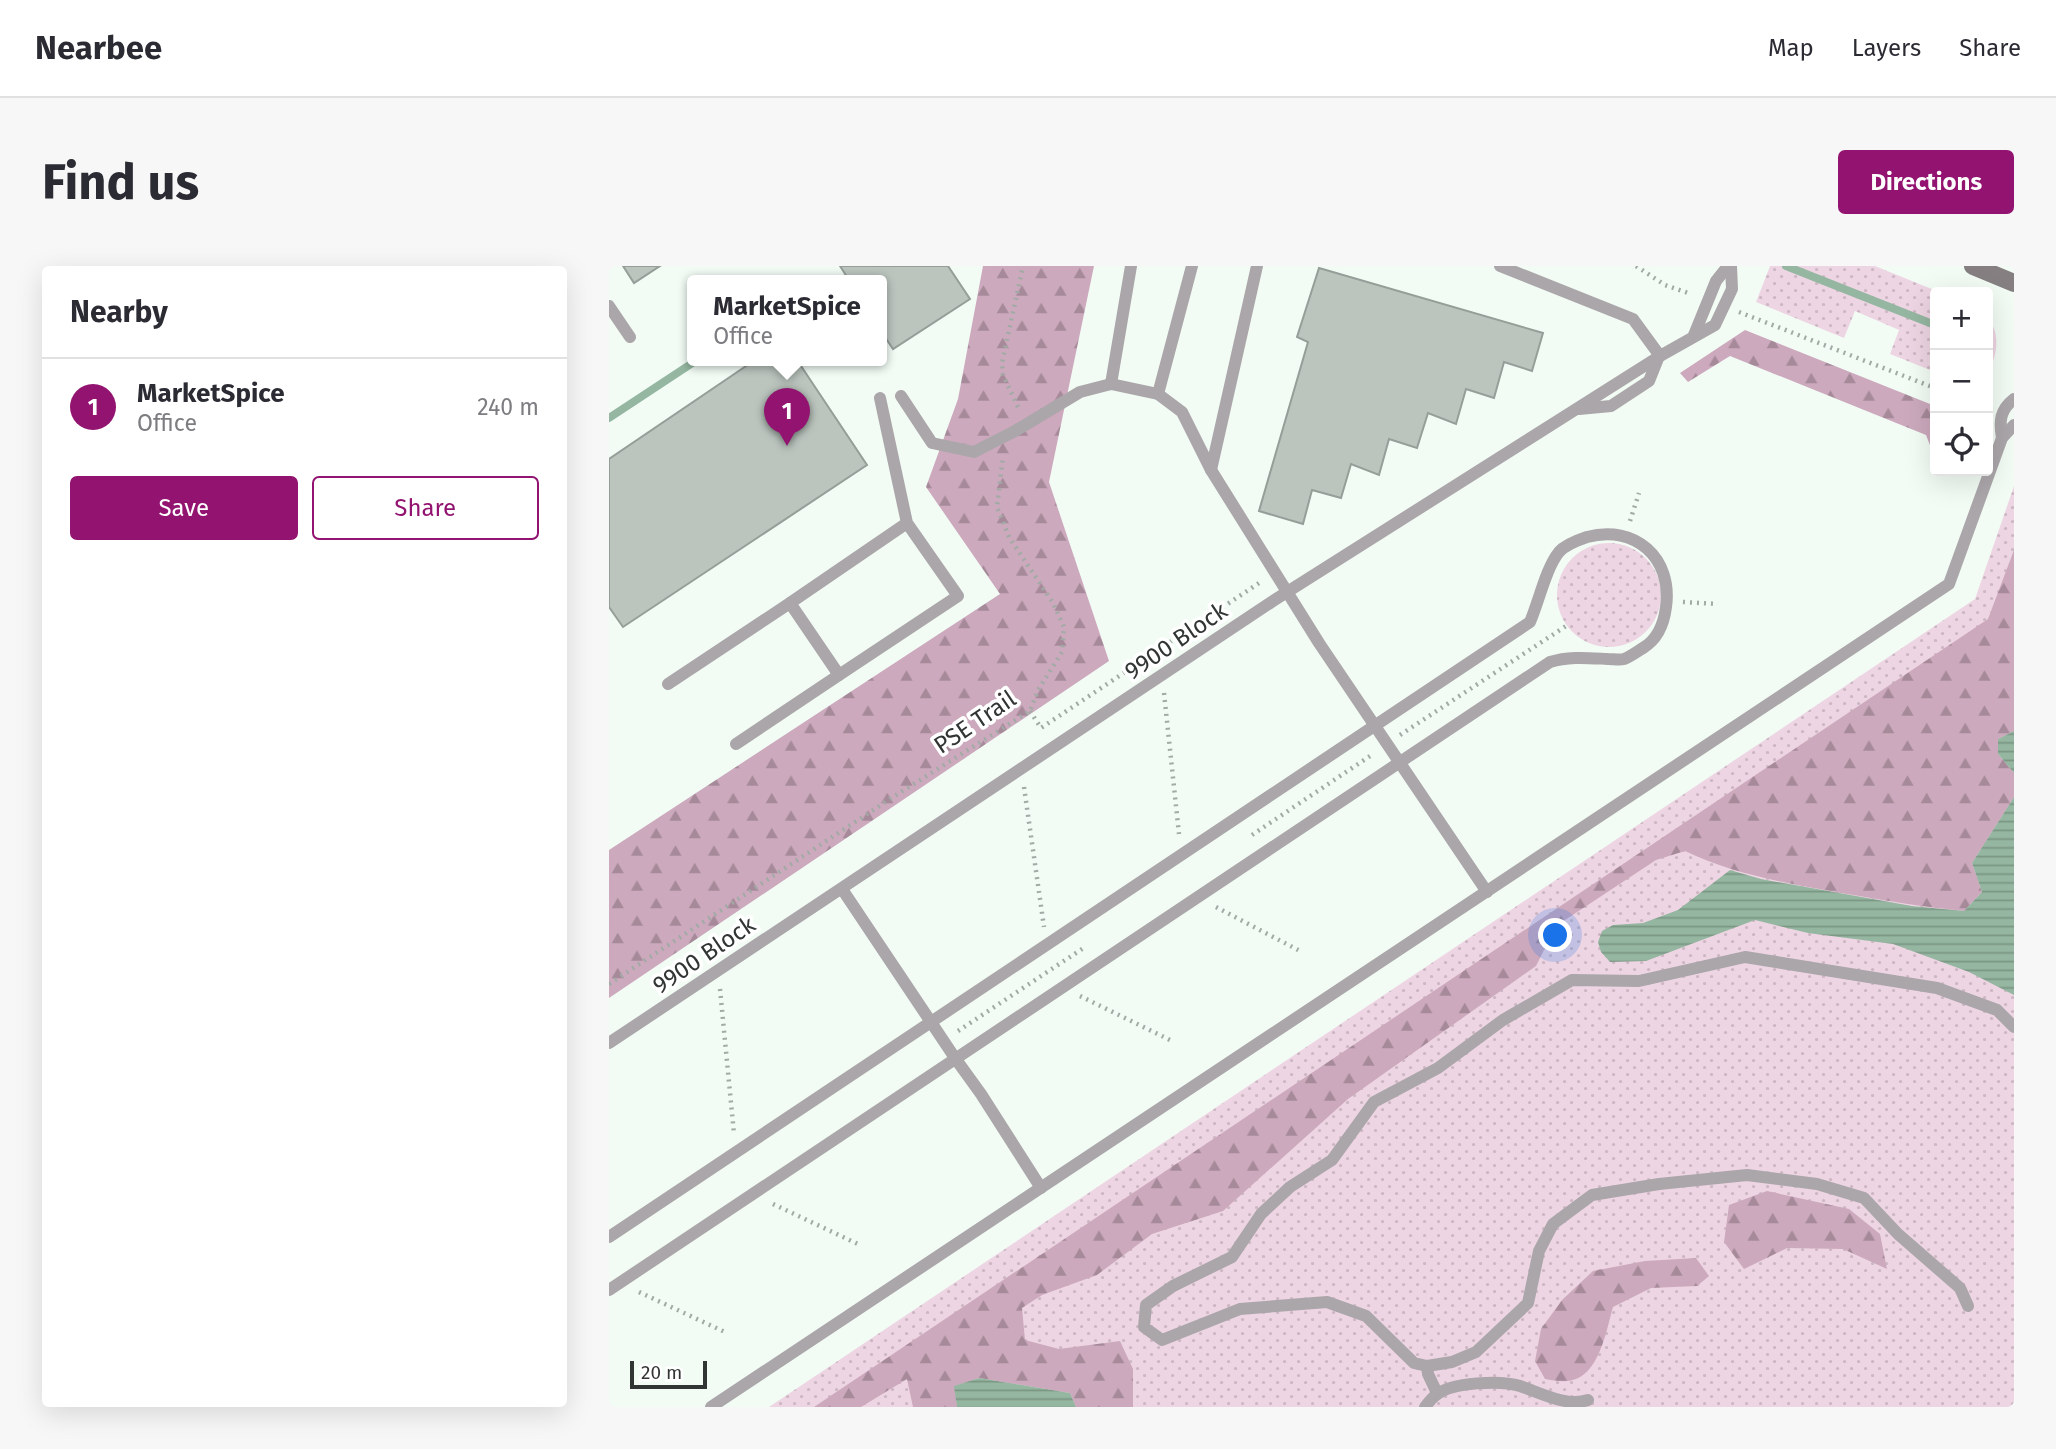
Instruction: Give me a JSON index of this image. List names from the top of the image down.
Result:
{
  "streets": {
    "lane": ["9900 Block"],
    "path": ["PSE Trail"]
  },
  "scale_bar": "20 m",
  "page": {
    "header": "Nearbee",
    "nav": ["Map", "Layers", "Share"],
    "buttons": [
      "Directions",
      ["Save", "Share"]
    ],
    "title": "Find us",
    "heading": "Nearby",
    "popup": ["MarketSpice", "Office"],
    "map_buttons": ["+", "−"],
    "list": [
      {
        "mark": "1",
        "name": "MarketSpice",
        "note": "Office",
        "value": "240 m"
      }
    ],
    "pins": "1",
    "scale": "20 m"
  }
}
